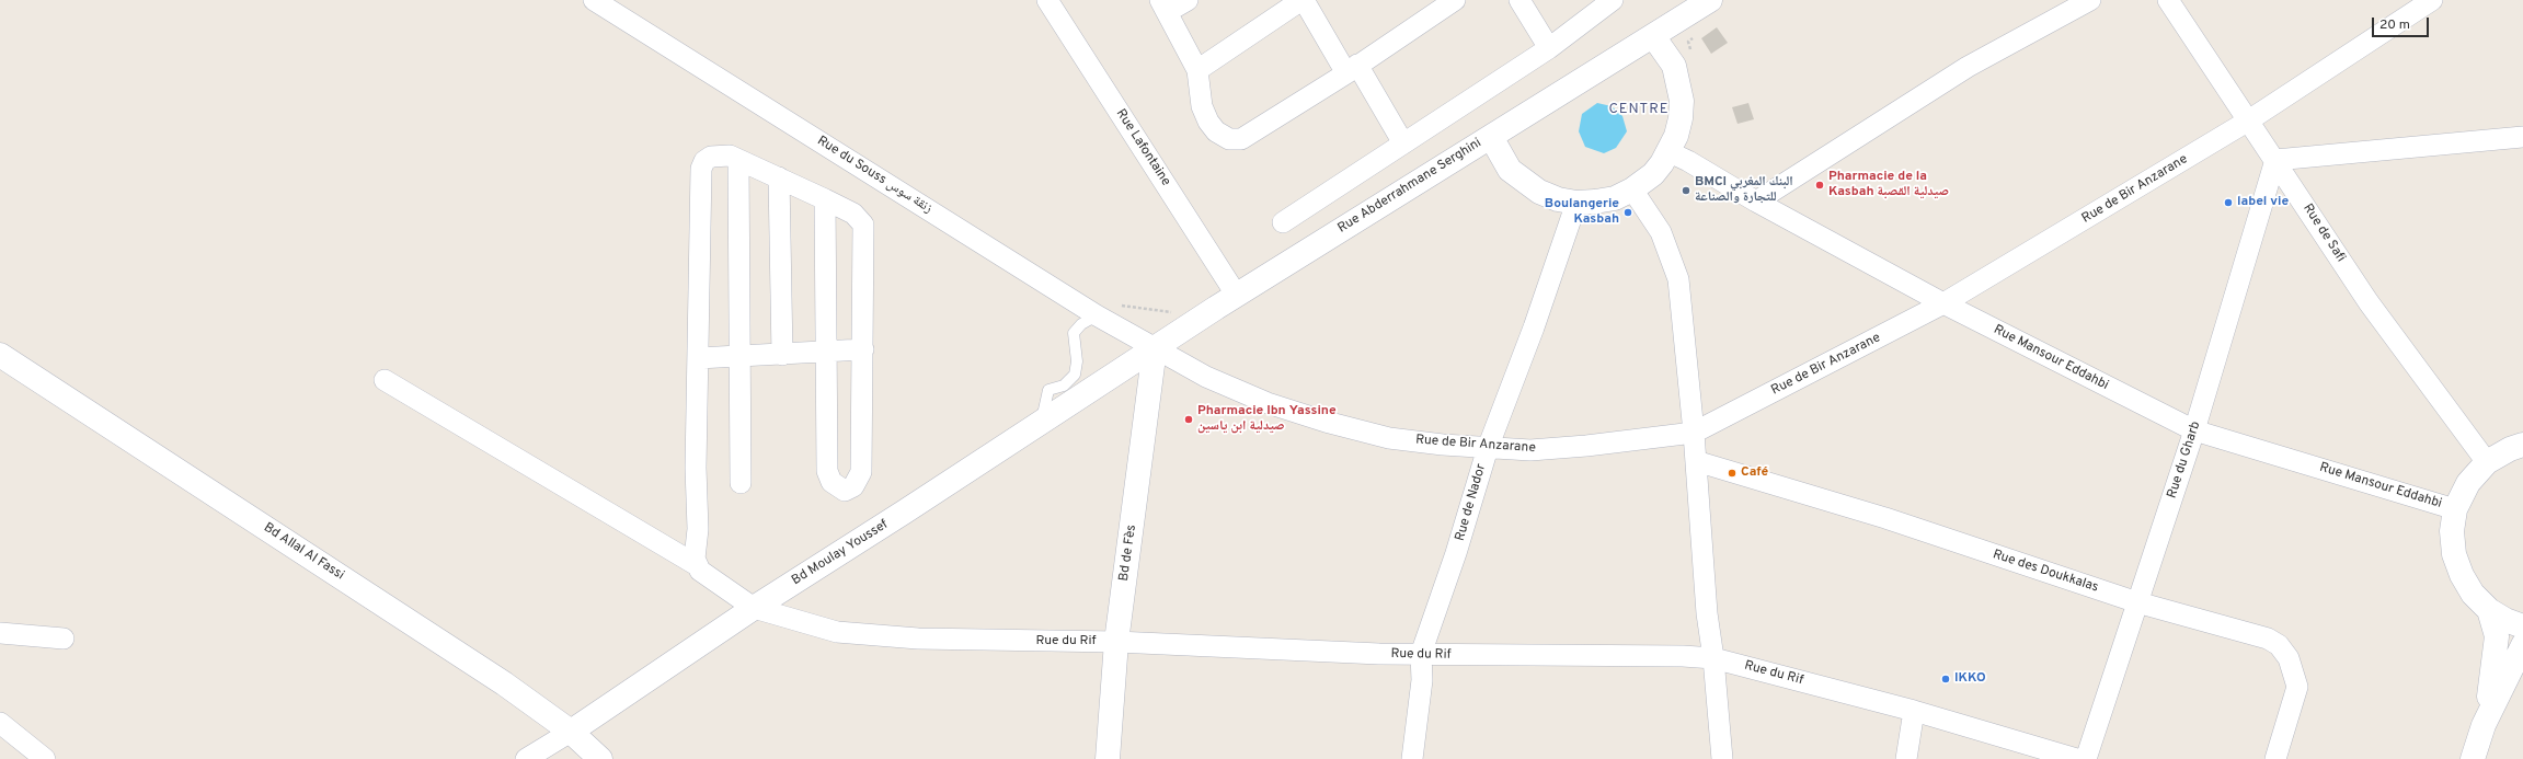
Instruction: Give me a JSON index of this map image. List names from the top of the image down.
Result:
{
  "streets": {
    "street": [
      "Rue Lafontaine",
      "Rue du Souss زنقة سوس",
      "Rue Abderrahmane Serghini",
      "Rue de Bir Anzarane",
      "Rue de Safi",
      "Rue Mansour Eddahbi",
      "Rue du Gharb",
      "Rue de Nador",
      "Bd Allal Al Fassi",
      "Bd Moulay Youssef",
      "Bd de Fès",
      "Rue des Doukkalas",
      "Rue du Rif"
    ]
  },
  "crossings": [
    ["Rue Lafontaine", "Rue Abderrahmane Serghini"],
    ["Rue du Souss زنقة سوس", "Rue Abderrahmane Serghini"],
    ["Rue du Souss زنقة سوس", "Rue de Bir Anzarane"],
    ["Rue du Souss زنقة سوس", "Bd Moulay Youssef"],
    ["Rue du Souss زنقة سوس", "Bd de Fès"],
    ["Rue Abderrahmane Serghini", "Rue de Bir Anzarane"],
    ["Rue Abderrahmane Serghini", "Rue Mansour Eddahbi"],
    ["Rue Abderrahmane Serghini", "Rue de Nador"],
    ["Rue Abderrahmane Serghini", "Bd Moulay Youssef"],
    ["Rue Abderrahmane Serghini", "Bd de Fès"],
    ["Rue de Bir Anzarane", "Rue de Safi"],
    ["Rue de Bir Anzarane", "Rue Mansour Eddahbi"],
    ["Rue de Bir Anzarane", "Rue de Nador"],
    ["Rue de Bir Anzarane", "Bd Moulay Youssef"],
    ["Rue de Bir Anzarane", "Bd de Fès"],
    ["Rue de Safi", "Rue du Gharb"],
    ["Rue Mansour Eddahbi", "Rue du Gharb"],
    ["Rue du Gharb", "Rue des Doukkalas"],
    ["Rue de Nador", "Rue du Rif"],
    ["Bd Allal Al Fassi", "Bd Moulay Youssef"],
    ["Bd Moulay Youssef", "Bd de Fès"],
    ["Bd Moulay Youssef", "Rue du Rif"],
    ["Bd de Fès", "Rue du Rif"]
  ],
  "districts": ["CENTRE"],
  "places": [
    "Pharmacie de la Kasbah صيدلية القصبة",
    "BMCI البنك المغربي للتجارة والصناعة",
    "label vie",
    "Boulangerie Kasbah",
    "Pharmacie Ibn Yassine صيدلية ابن ياسين",
    "Café",
    "IKKO"
  ],
  "scale_bar": "20 m"
}
